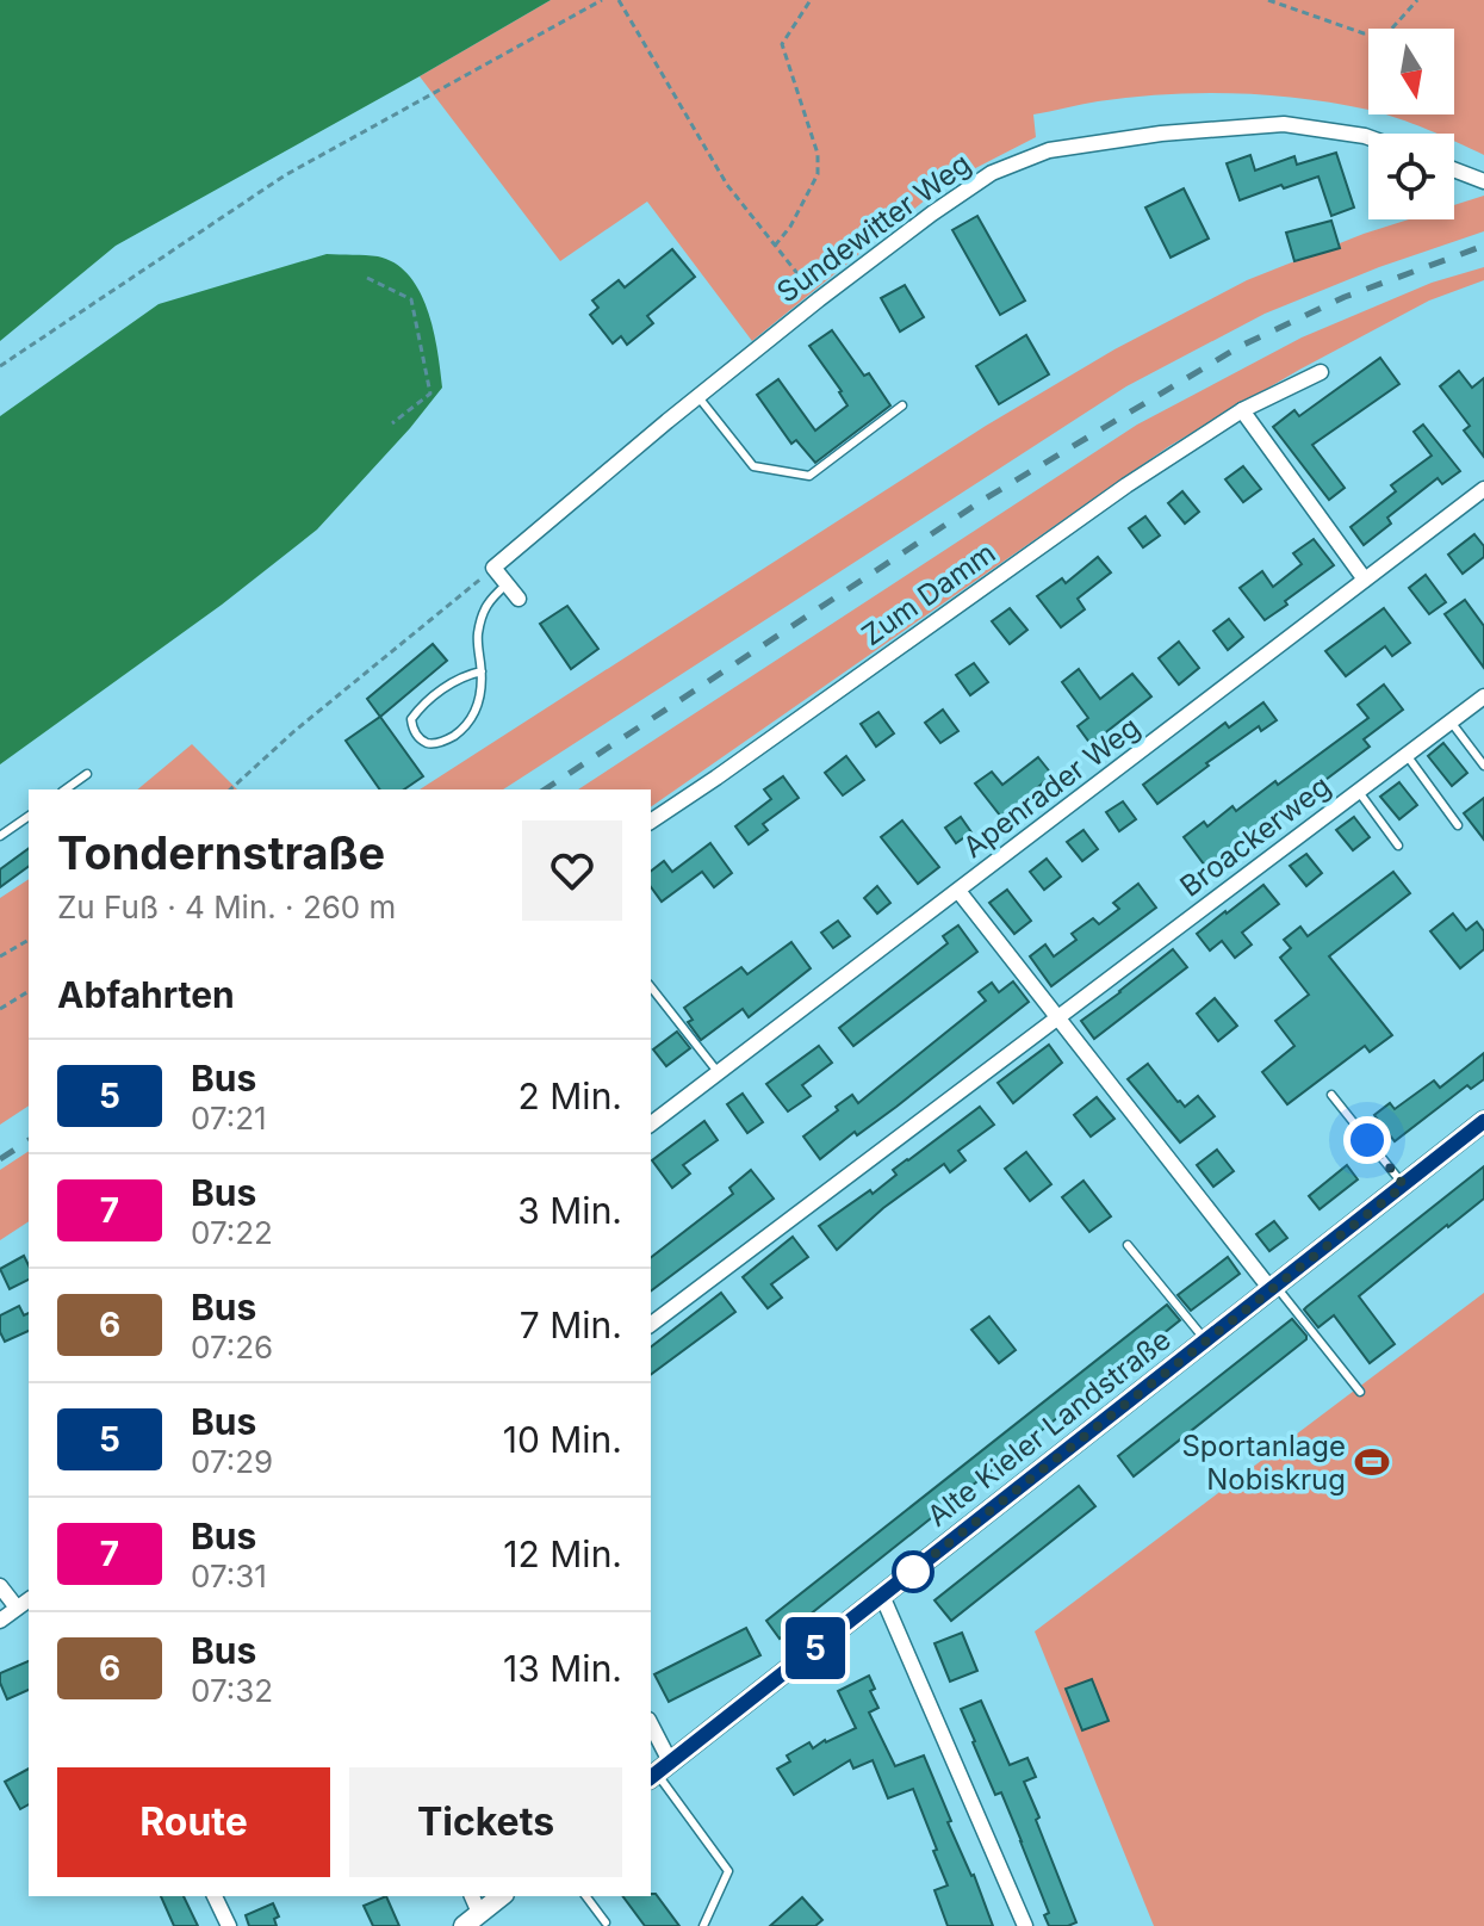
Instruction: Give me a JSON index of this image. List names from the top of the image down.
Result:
{
  "streets": {
    "street": [
      "Sundewitter Weg",
      "Zum Damm",
      "Apenrader Weg",
      "Broackerweg",
      "Alte Kieler Landstraße"
    ]
  },
  "places": {
    "sports": ["Sportanlage Nobiskrug"]
  },
  "lines": ["bus line 5"],
  "north": "bottom",
  "page": {
    "on_map": "5",
    "heading": [
      ["Tondernstraße", "Zu Fuß · 4 Min. · 260 m"],
      "Abfahrten"
    ],
    "list": [
      {
        "mark": "5",
        "name": "Bus",
        "note": "07:21",
        "value": "2 Min."
      },
      {
        "mark": "7",
        "name": "Bus",
        "note": "07:22",
        "value": "3 Min."
      },
      {
        "mark": "6",
        "name": "Bus",
        "note": "07:26",
        "value": "7 Min."
      },
      {
        "mark": "5",
        "name": "Bus",
        "note": "07:29",
        "value": "10 Min."
      },
      {
        "mark": "7",
        "name": "Bus",
        "note": "07:31",
        "value": "12 Min."
      },
      {
        "mark": "6",
        "name": "Bus",
        "note": "07:32",
        "value": "13 Min."
      }
    ],
    "buttons": ["Route", "Tickets"]
  }
}
